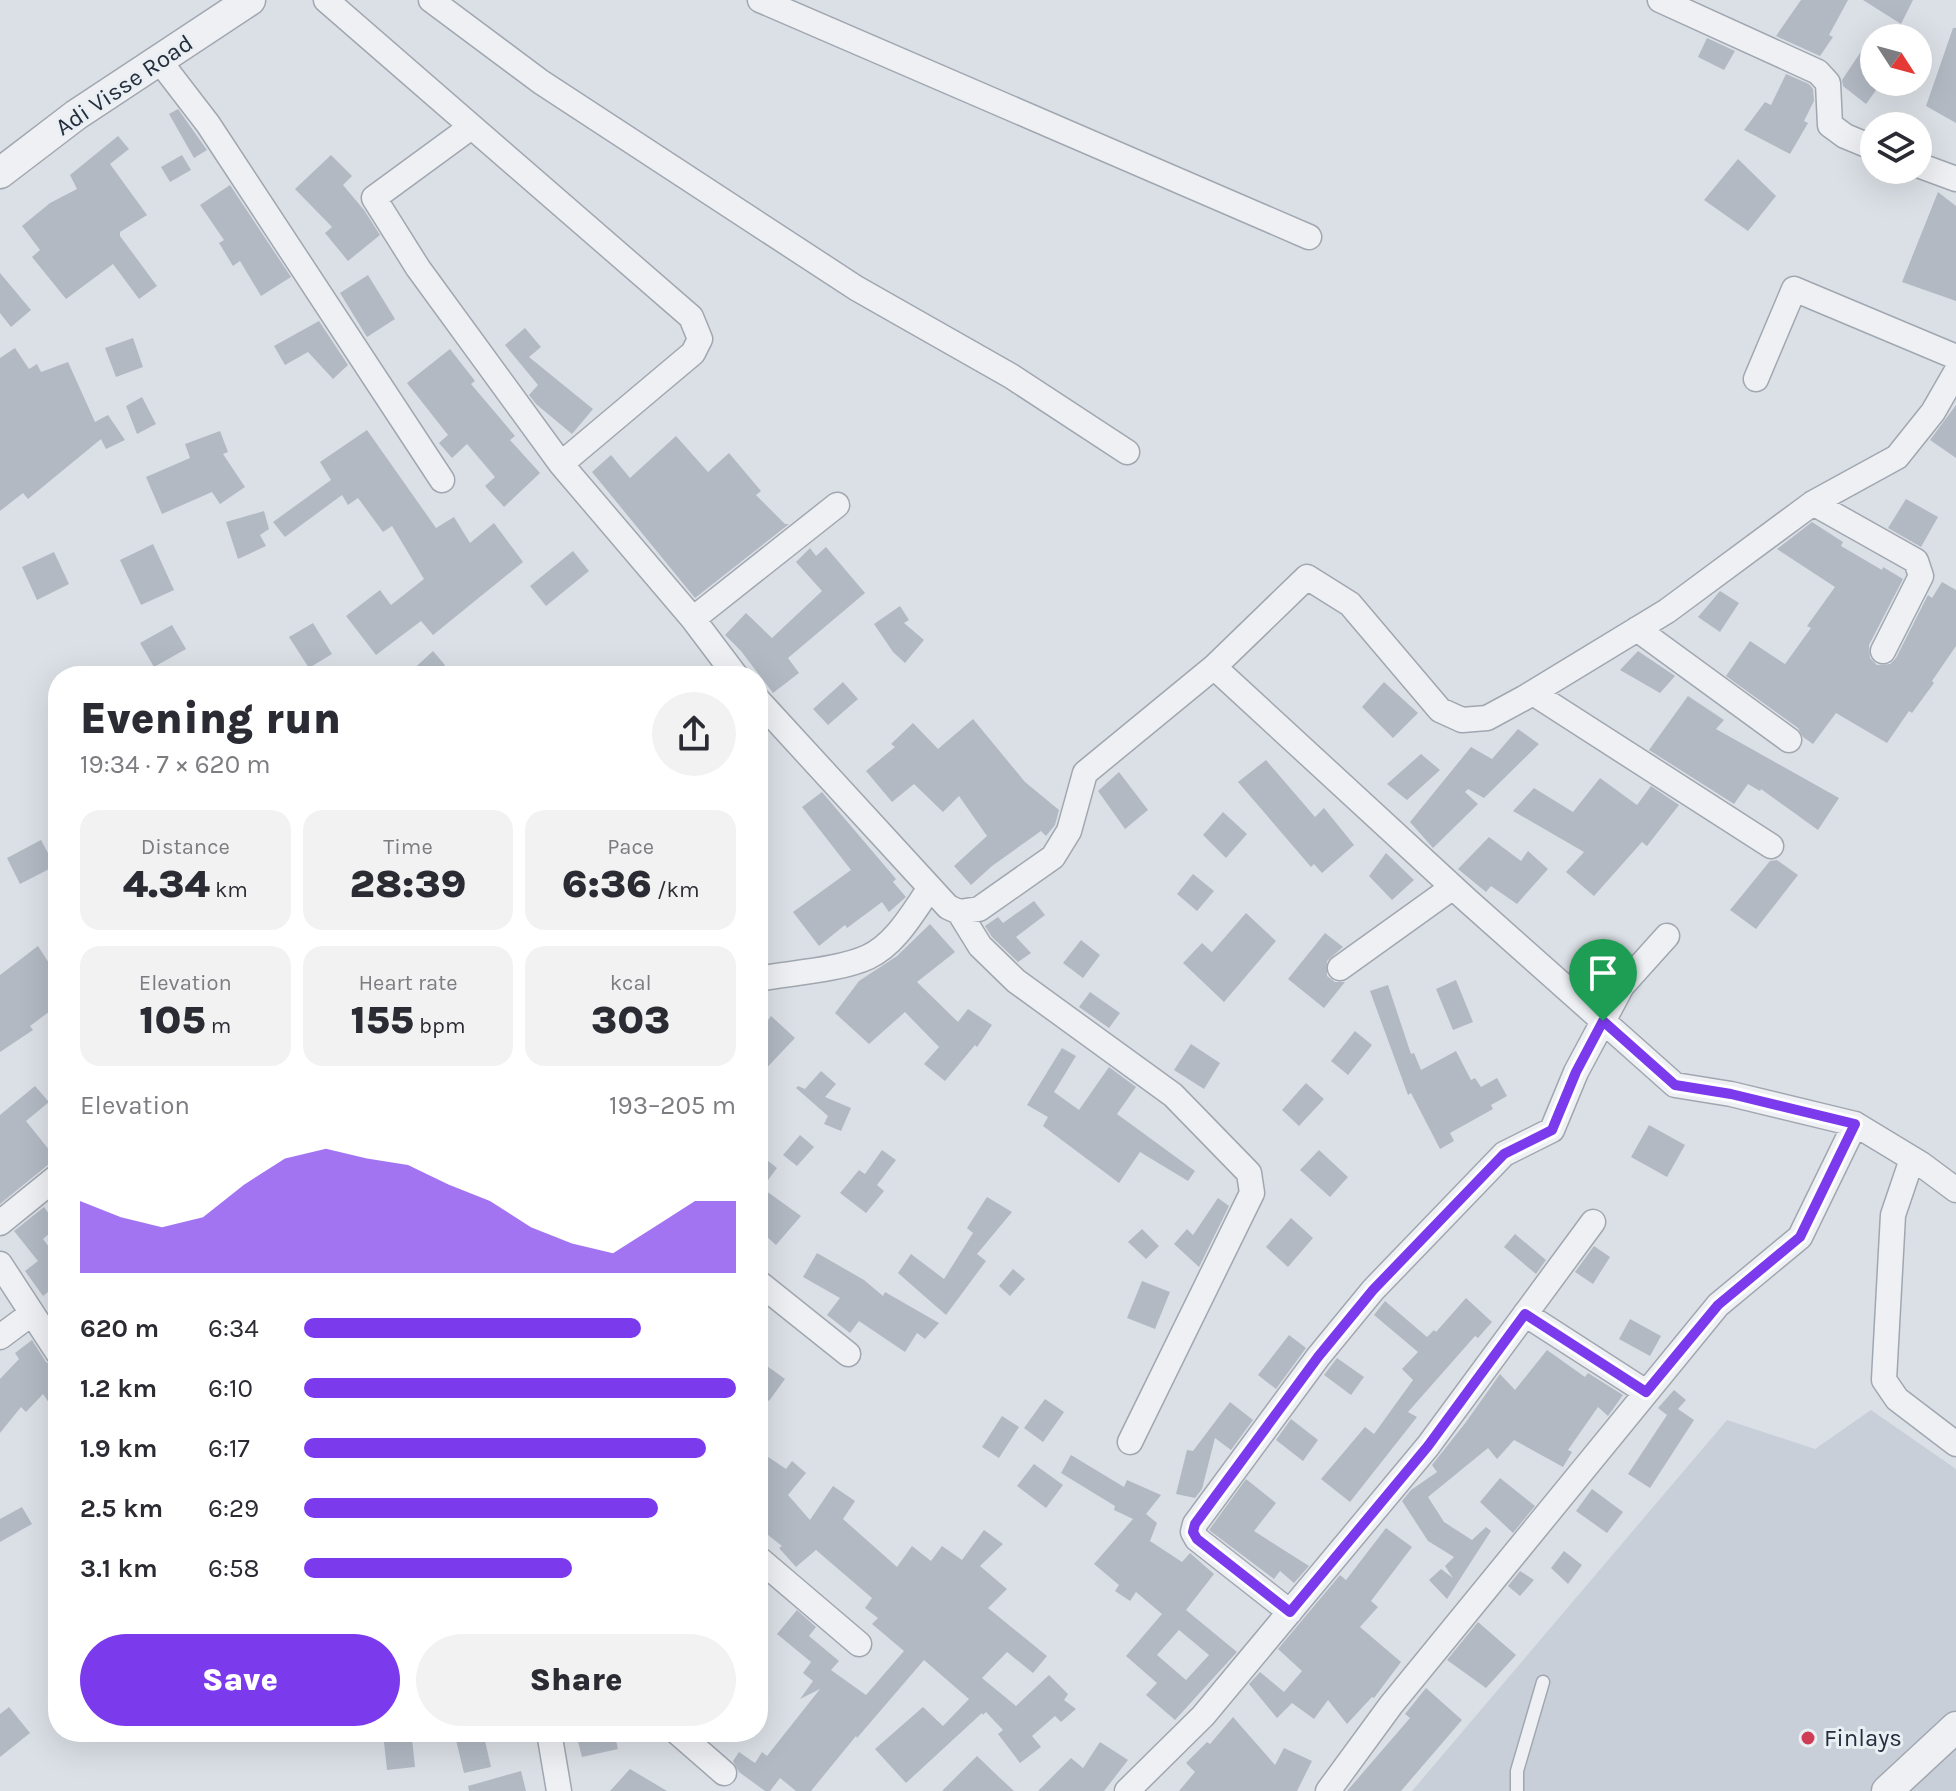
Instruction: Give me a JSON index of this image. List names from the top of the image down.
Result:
{
  "streets": {
    "street": ["Adi Visse Road"]
  },
  "places": ["Finlays"],
  "north": "bottom right",
  "page": {
    "heading": ["Evening run", "19:34 · 7 × 620 m"],
    "stats": [
      ["Distance", "4.34 km"],
      ["Time", "28:39"],
      ["Pace", "6:36 /km"],
      ["Elevation", "105 m"],
      ["Heart rate", "155 bpm"],
      ["kcal", "303"]
    ],
    "chart": ["Elevation", "193–205 m"],
    "list": [
      {
        "name": "620 m",
        "note": "6:34"
      },
      {
        "name": "1.2 km",
        "note": "6:10"
      },
      {
        "name": "1.9 km",
        "note": "6:17"
      },
      {
        "name": "2.5 km",
        "note": "6:29"
      },
      {
        "name": "3.1 km",
        "note": "6:58"
      }
    ],
    "buttons": ["Save", "Share"]
  }
}
